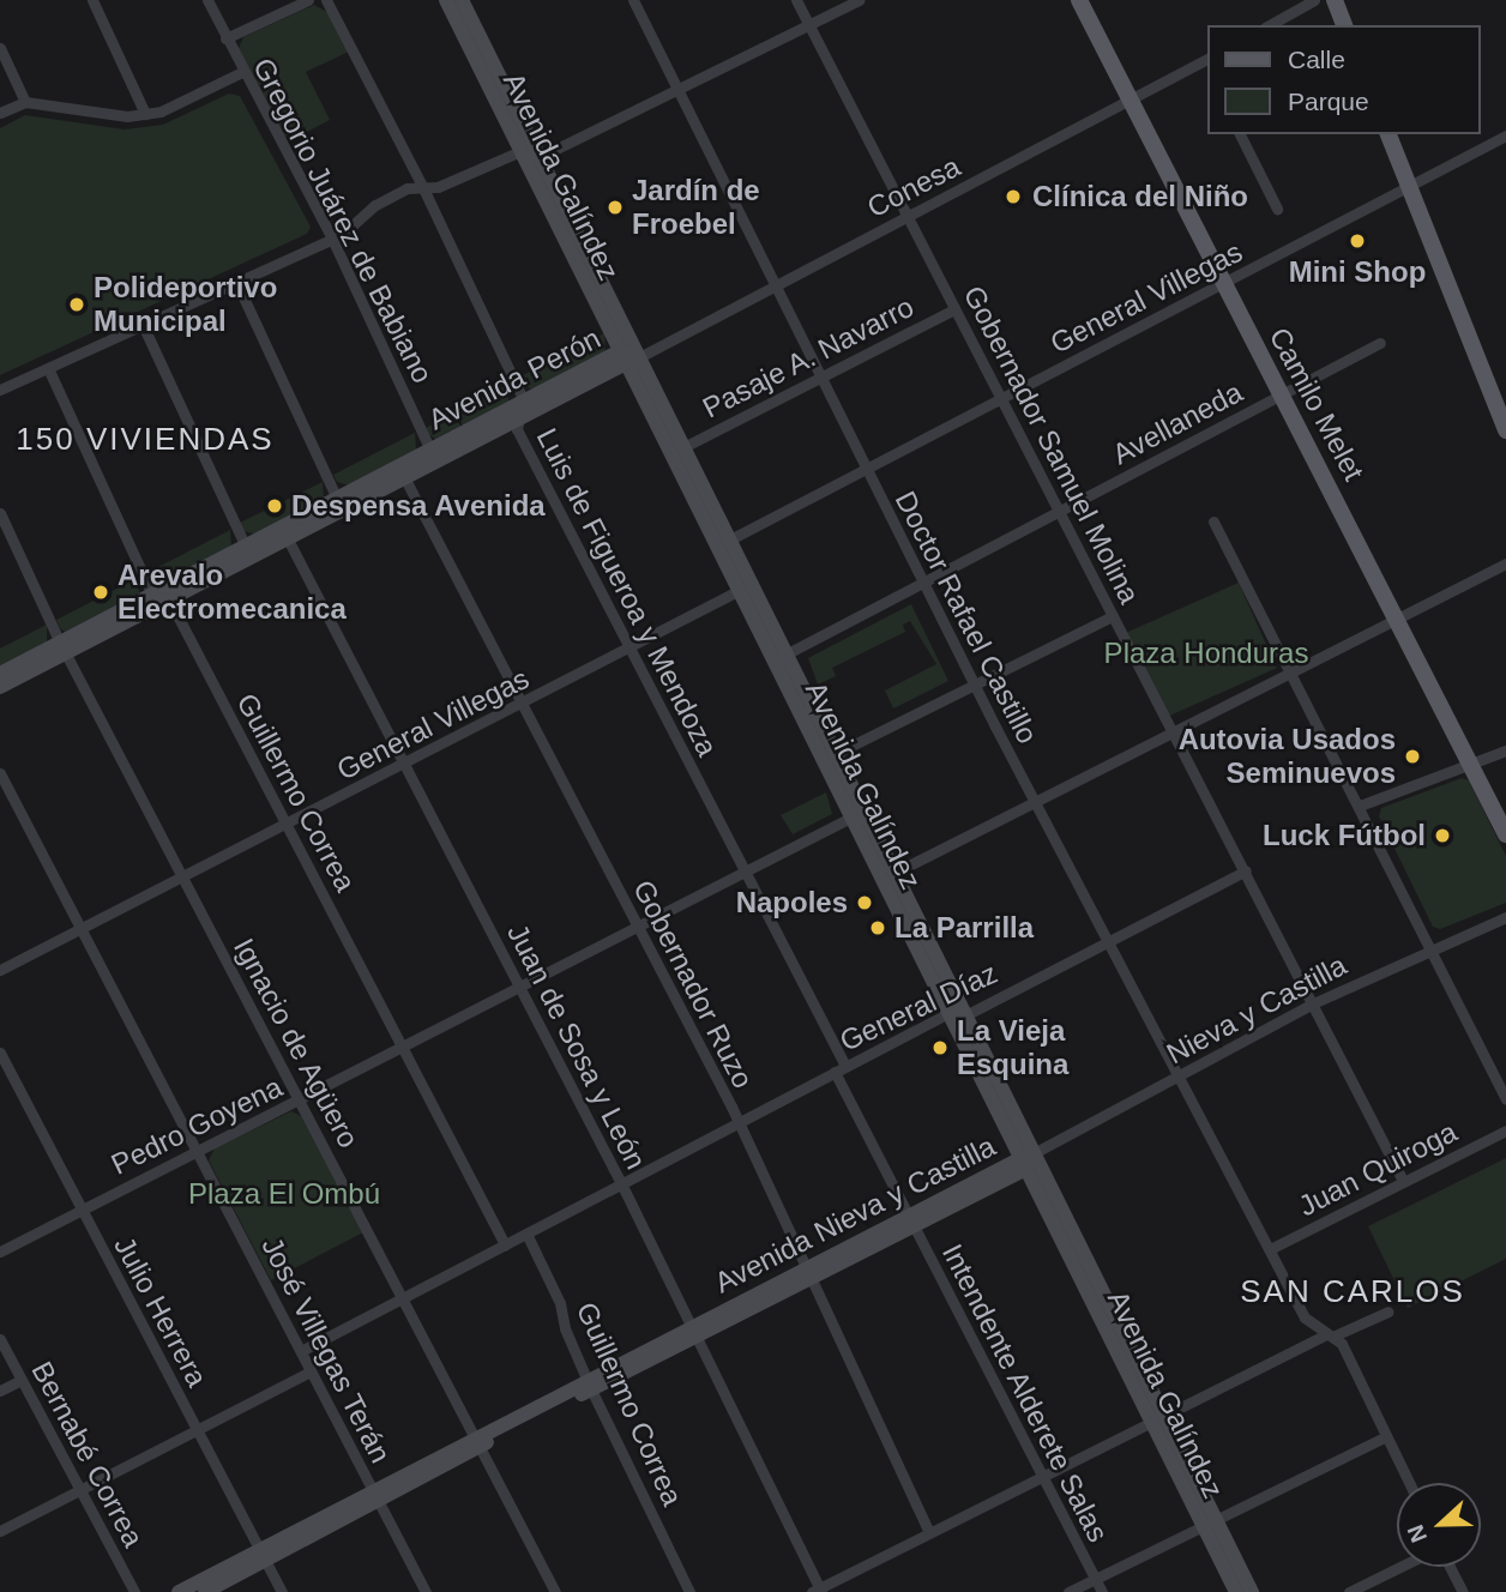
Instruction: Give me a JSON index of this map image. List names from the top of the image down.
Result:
{
  "streets": {
    "main road": [
      "Avenida Galíndez",
      "Avenida Perón",
      "Camilo Melet",
      "Avenida Nieva y Castilla"
    ],
    "street": [
      "Conesa",
      "Gregorio Juárez de Babiano",
      "General Villegas",
      "Pasaje A. Navarro",
      "Avellaneda",
      "Gobernador Samuel Molina",
      "Luis de Figueroa y Mendoza",
      "Doctor Rafael Castillo",
      "Guillermo Correa",
      "Gobernador Ruzo",
      "General Díaz",
      "Nieva y Castilla",
      "Ignacio de Agüero",
      "Juan de Sosa y León",
      "Pedro Goyena",
      "Juan Quiroga",
      "Julio Herrera",
      "José Villegas Terán",
      "Intendente Alderete Salas",
      "Bernabé Correa"
    ]
  },
  "crossings": [
    ["Avenida Galíndez", "Conesa"],
    ["Avenida Galíndez", "General Villegas"],
    ["Avenida Galíndez", "Pasaje A. Navarro"],
    ["Avenida Galíndez", "Avenida Perón"],
    ["Avenida Galíndez", "Avellaneda"],
    ["Avenida Galíndez", "General Díaz"],
    ["Avenida Galíndez", "Nieva y Castilla"],
    ["Avenida Galíndez", "Pedro Goyena"],
    ["Avenida Galíndez", "Avenida Nieva y Castilla"],
    ["Conesa", "Avenida Perón"],
    ["Conesa", "Camilo Melet"],
    ["Conesa", "Gobernador Samuel Molina"],
    ["Conesa", "Doctor Rafael Castillo"],
    ["Gregorio Juárez de Babiano", "Avenida Perón"],
    ["General Villegas", "Camilo Melet"],
    ["General Villegas", "Gobernador Samuel Molina"],
    ["General Villegas", "Luis de Figueroa y Mendoza"],
    ["General Villegas", "Doctor Rafael Castillo"],
    ["General Villegas", "Guillermo Correa"],
    ["General Villegas", "Gobernador Ruzo"],
    ["General Villegas", "Ignacio de Agüero"],
    ["General Villegas", "Juan de Sosa y León"],
    ["General Villegas", "José Villegas Terán"],
    ["Pasaje A. Navarro", "Gobernador Samuel Molina"],
    ["Pasaje A. Navarro", "Doctor Rafael Castillo"],
    ["Avenida Perón", "Luis de Figueroa y Mendoza"],
    ["Avenida Perón", "Guillermo Correa"],
    ["Avenida Perón", "Gobernador Ruzo"],
    ["Avenida Perón", "Ignacio de Agüero"],
    ["Avenida Perón", "Juan de Sosa y León"],
    ["Camilo Melet", "Avellaneda"],
    ["Avellaneda", "Gobernador Samuel Molina"],
    ["Avellaneda", "Doctor Rafael Castillo"],
    ["Gobernador Samuel Molina", "General Díaz"],
    ["Gobernador Samuel Molina", "Nieva y Castilla"],
    ["Gobernador Samuel Molina", "Juan Quiroga"],
    ["Luis de Figueroa y Mendoza", "General Díaz"],
    ["Luis de Figueroa y Mendoza", "Pedro Goyena"],
    ["Luis de Figueroa y Mendoza", "Avenida Nieva y Castilla"],
    ["Luis de Figueroa y Mendoza", "Intendente Alderete Salas"],
    ["Doctor Rafael Castillo", "General Díaz"],
    ["Doctor Rafael Castillo", "Nieva y Castilla"],
    ["Doctor Rafael Castillo", "Juan Quiroga"],
    ["Guillermo Correa", "General Díaz"],
    ["Guillermo Correa", "Pedro Goyena"],
    ["Guillermo Correa", "Avenida Nieva y Castilla"],
    ["Gobernador Ruzo", "General Díaz"],
    ["Gobernador Ruzo", "Pedro Goyena"],
    ["Gobernador Ruzo", "Avenida Nieva y Castilla"],
    ["General Díaz", "Ignacio de Agüero"],
    ["General Díaz", "Juan de Sosa y León"],
    ["General Díaz", "José Villegas Terán"],
    ["Nieva y Castilla", "Avenida Nieva y Castilla"],
    ["Ignacio de Agüero", "Pedro Goyena"],
    ["Ignacio de Agüero", "Avenida Nieva y Castilla"],
    ["Juan de Sosa y León", "Pedro Goyena"],
    ["Juan de Sosa y León", "Avenida Nieva y Castilla"],
    ["Pedro Goyena", "Julio Herrera"],
    ["Pedro Goyena", "José Villegas Terán"],
    ["Avenida Nieva y Castilla", "Julio Herrera"],
    ["Avenida Nieva y Castilla", "José Villegas Terán"],
    ["Avenida Nieva y Castilla", "Intendente Alderete Salas"]
  ],
  "districts": ["150 VIVIENDAS", "SAN CARLOS"],
  "parks": ["Plaza Honduras", "Plaza El Ombú"],
  "places": [
    "Clínica del Niño",
    "Jardín de Froebel",
    "Mini Shop",
    "Polideportivo Municipal",
    "Despensa Avenida",
    "Arevalo Electromecanica",
    "Autovia Usados Seminuevos",
    "Luck Fútbol",
    "Napoles",
    "La Parrilla",
    "La Vieja Esquina"
  ],
  "legend": ["Calle", "Parque"],
  "north": "left"
}
